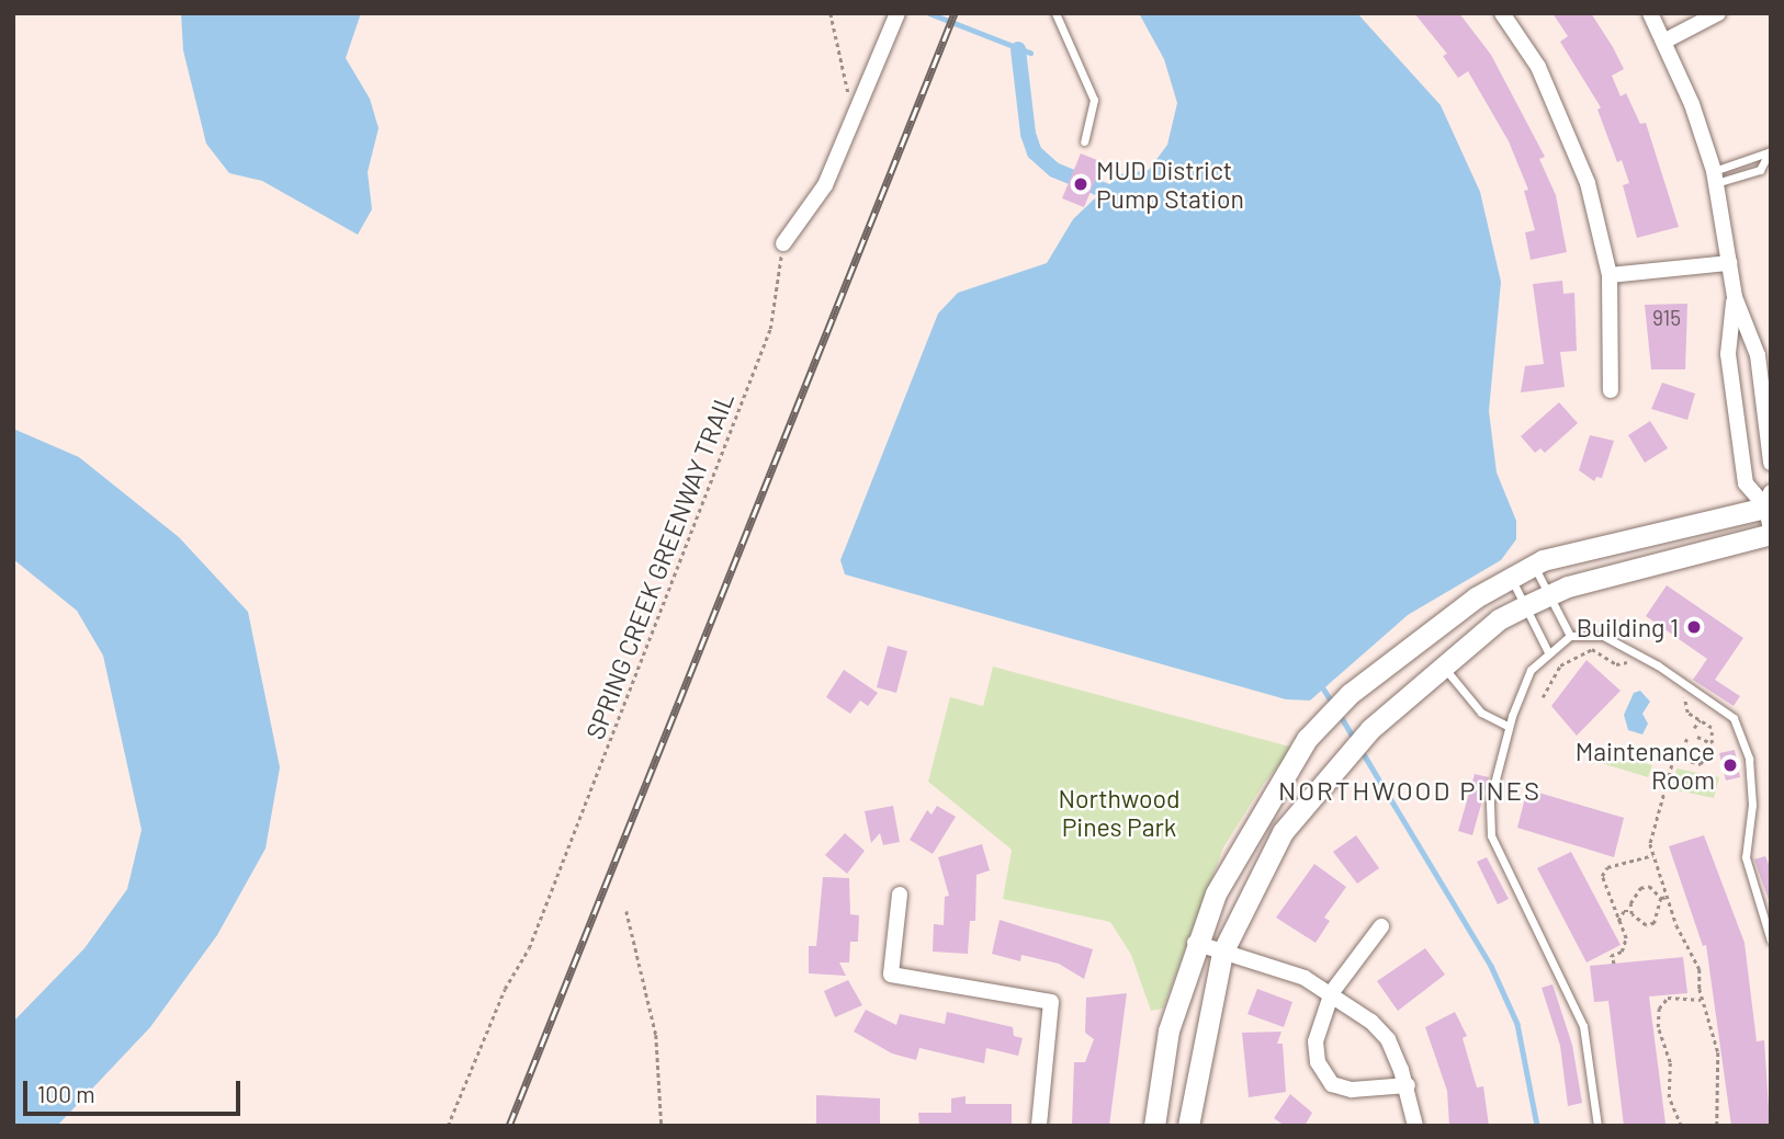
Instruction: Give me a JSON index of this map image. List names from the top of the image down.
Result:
{
  "streets": {
    "path": ["SPRING CREEK GREENWAY TRAIL"]
  },
  "districts": ["NORTHWOOD PINES"],
  "parks": ["Northwood Pines Park"],
  "places": ["MUD District Pump Station", "Building 1", "Maintenance Room"],
  "house_numbers": ["915"],
  "scale_bar": "100 m"
}
